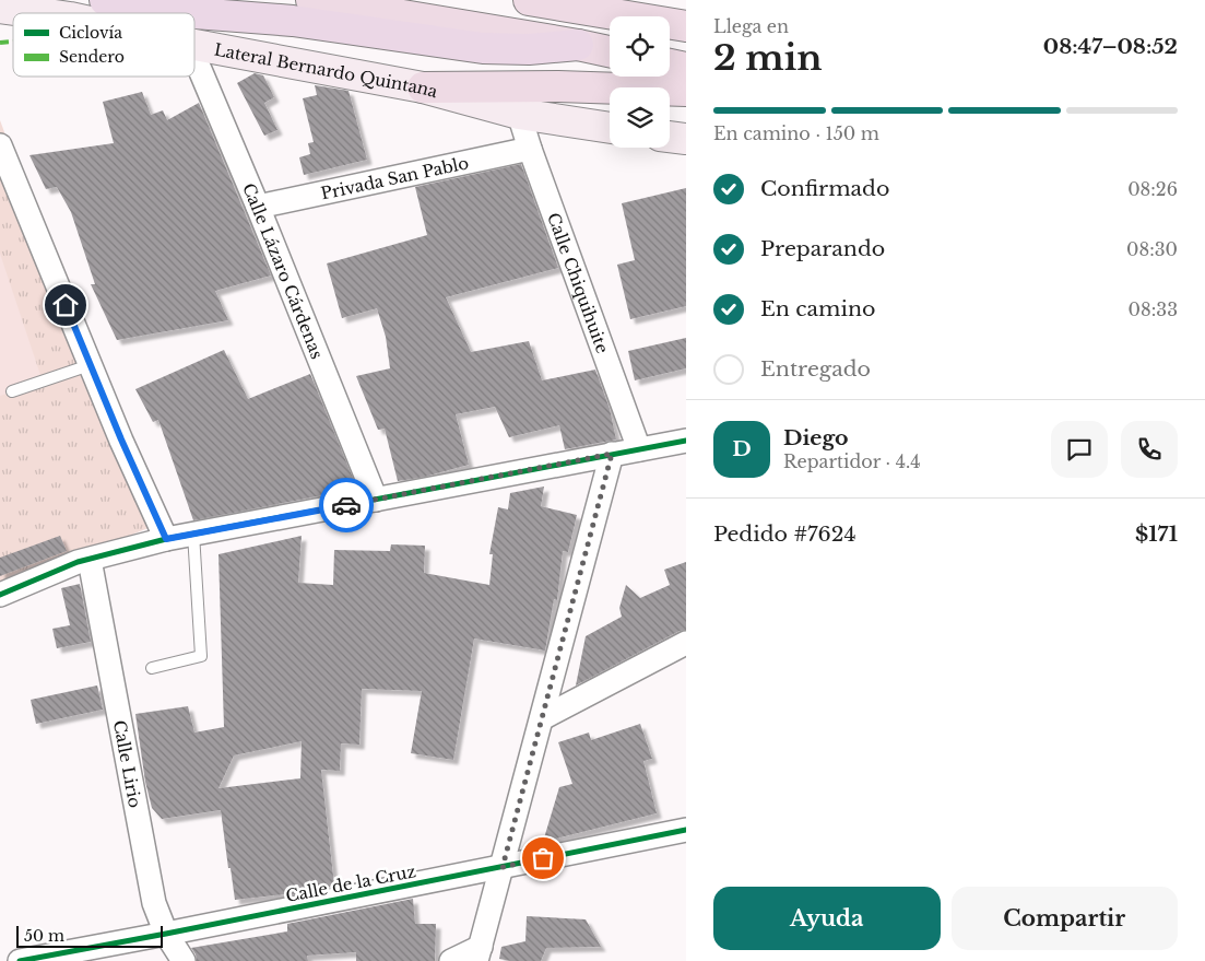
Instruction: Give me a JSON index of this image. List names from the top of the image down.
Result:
{
  "streets": {
    "street": [
      "Lateral Bernardo Quintana",
      "Privada San Pablo",
      "Calle Lázaro Cárdenas",
      "Calle Chiquihuite",
      "Calle Lirio",
      "Calle de la Cruz"
    ]
  },
  "crossings": [
    ["Lateral Bernardo Quintana", "Calle Chiquihuite"],
    ["Privada San Pablo", "Calle Lázaro Cárdenas"],
    ["Privada San Pablo", "Calle Chiquihuite"],
    ["Calle Lirio", "Calle de la Cruz"]
  ],
  "legend": ["Ciclovía", "Sendero"],
  "scale_bar": "50 m",
  "page": {
    "heading": ["2 min", "Llega en", "08:47–08:52"],
    "panel": [
      "Diego",
      "Repartidor · 4.4",
      "Pedido #7624",
      "$171"
    ],
    "bar": "En camino · 150 m",
    "list": [
      ["Confirmado", "08:26"],
      ["Preparando", "08:30"],
      ["En camino", "08:33"],
      "Entregado"
    ],
    "round": "D",
    "buttons": ["Ayuda", "Compartir"],
    "scale": "50 m"
  }
}
